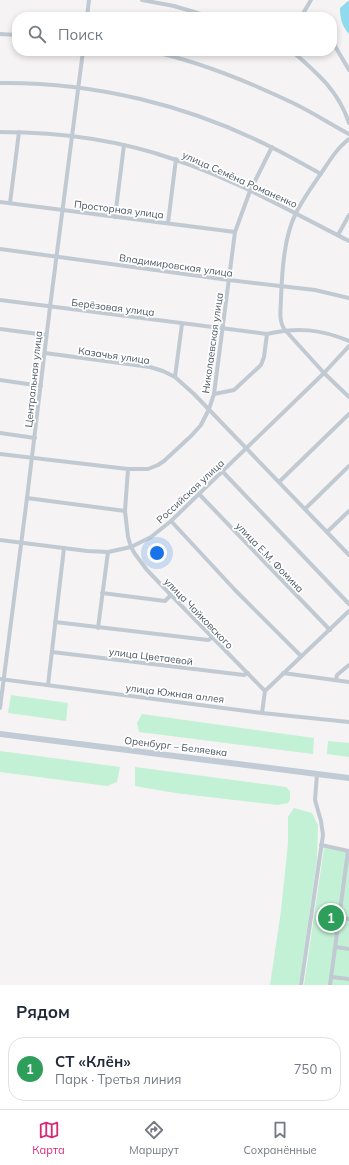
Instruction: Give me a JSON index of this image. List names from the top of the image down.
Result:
{
  "streets": {
    "main road": ["Оренбург – Беляевка"],
    "street": [
      "улица Семёна Романенко",
      "Просторная улица",
      "Владимировская улица",
      "Берёзовая улица",
      "Николаевская улица",
      "Казачья улица",
      "Центральная улица",
      "Российская улица",
      "улица Е.М. Фомина",
      "улица Чайковского",
      "улица Цветаевой",
      "улица Южная аллея"
    ]
  },
  "crossings": [
    ["улица Семёна Романенко", "Николаевская улица"],
    ["улица Семёна Романенко", "Центральная улица"],
    ["Просторная улица", "Николаевская улица"],
    ["Просторная улица", "Центральная улица"],
    ["Владимировская улица", "Николаевская улица"],
    ["Владимировская улица", "Центральная улица"],
    ["Берёзовая улица", "Николаевская улица"],
    ["Берёзовая улица", "Центральная улица"],
    ["Николаевская улица", "Казачья улица"],
    ["Николаевская улица", "Центральная улица"],
    ["Николаевская улица", "улица Чайковского"],
    ["Казачья улица", "Центральная улица"],
    ["Казачья улица", "Российская улица"],
    ["Центральная улица", "Российская улица"],
    ["Центральная улица", "улица Южная аллея"],
    ["Российская улица", "улица Е.М. Фомина"],
    ["Российская улица", "улица Чайковского"],
    ["улица Чайковского", "улица Цветаевой"]
  ],
  "page": {
    "search": "Поиск",
    "pins": "1",
    "heading": "Рядом",
    "list": [
      {
        "mark": "1",
        "name": "СТ «Клён»",
        "note": "Парк · Третья линия",
        "value": "750 m"
      }
    ],
    "nav": ["Карта", "Маршрут", "Сохранённые"]
  }
}
